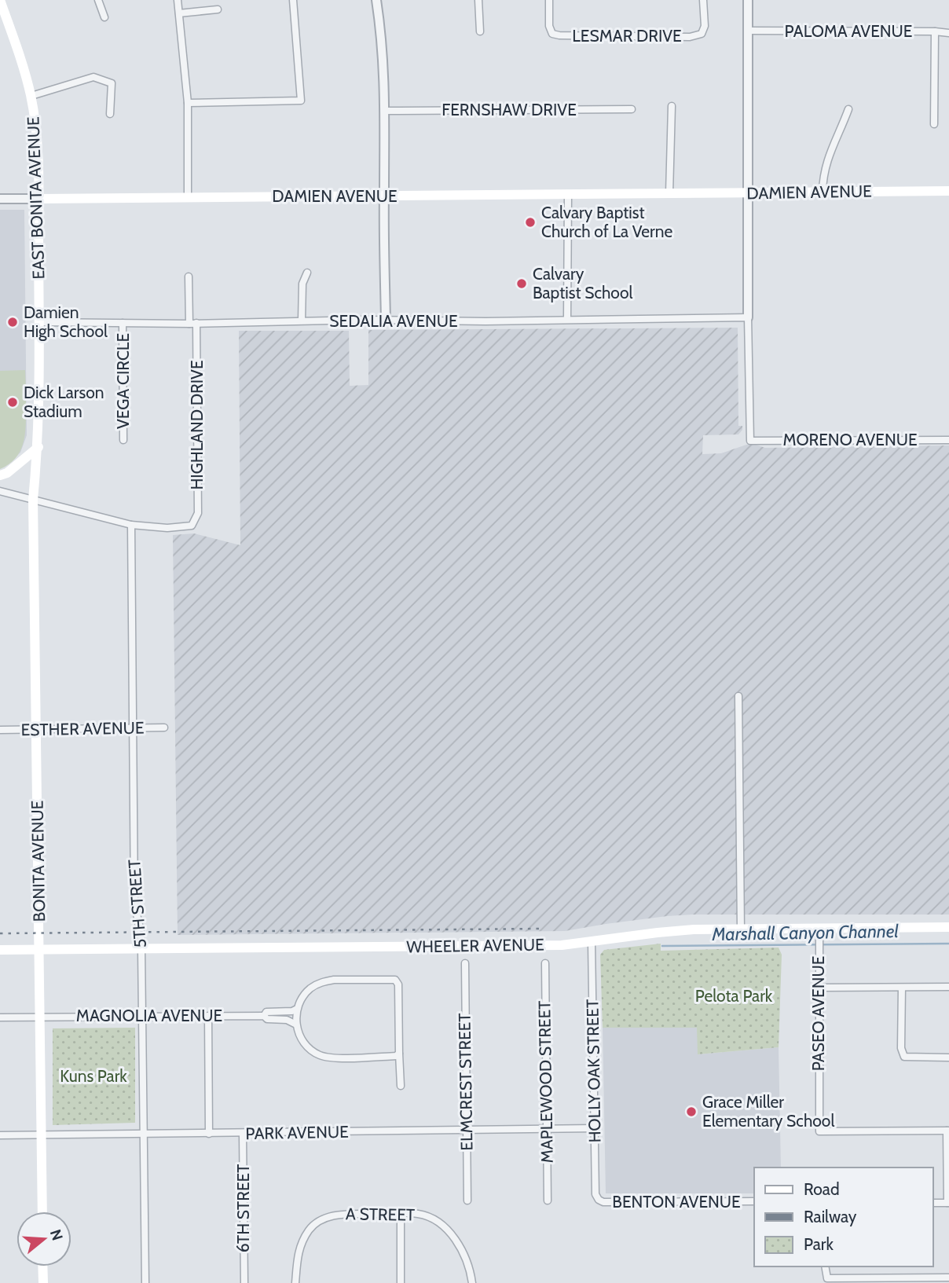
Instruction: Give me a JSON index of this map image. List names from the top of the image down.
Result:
{
  "streets": {
    "main road": [
      "DAMIEN AVENUE",
      "EAST BONITA AVENUE",
      "BONITA AVENUE",
      "WHEELER AVENUE"
    ],
    "street": [
      "PALOMA AVENUE",
      "LESMAR DRIVE",
      "FERNSHAW DRIVE",
      "SEDALIA AVENUE",
      "VEGA CIRCLE",
      "HIGHLAND DRIVE",
      "MORENO AVENUE",
      "ESTHER AVENUE",
      "5TH STREET",
      "PASEO AVENUE",
      "MAGNOLIA AVENUE",
      "HOLLY OAK STREET",
      "ELMCREST STREET",
      "MAPLEWOOD STREET",
      "PARK AVENUE",
      "BENTON AVENUE",
      "6TH STREET",
      "A STREET"
    ]
  },
  "crossings": [
    ["DAMIEN AVENUE", "EAST BONITA AVENUE"],
    ["EAST BONITA AVENUE", "SEDALIA AVENUE"],
    ["EAST BONITA AVENUE", "BONITA AVENUE"],
    ["SEDALIA AVENUE", "VEGA CIRCLE"],
    ["SEDALIA AVENUE", "HIGHLAND DRIVE"],
    ["SEDALIA AVENUE", "MORENO AVENUE"],
    ["HIGHLAND DRIVE", "5TH STREET"],
    ["ESTHER AVENUE", "BONITA AVENUE"],
    ["ESTHER AVENUE", "5TH STREET"],
    ["BONITA AVENUE", "WHEELER AVENUE"],
    ["BONITA AVENUE", "MAGNOLIA AVENUE"],
    ["BONITA AVENUE", "PARK AVENUE"],
    ["5TH STREET", "WHEELER AVENUE"],
    ["5TH STREET", "MAGNOLIA AVENUE"],
    ["5TH STREET", "PARK AVENUE"],
    ["WHEELER AVENUE", "PASEO AVENUE"],
    ["WHEELER AVENUE", "HOLLY OAK STREET"],
    ["HOLLY OAK STREET", "PARK AVENUE"],
    ["HOLLY OAK STREET", "BENTON AVENUE"],
    ["ELMCREST STREET", "PARK AVENUE"],
    ["MAPLEWOOD STREET", "PARK AVENUE"],
    ["PARK AVENUE", "6TH STREET"]
  ],
  "water": ["Marshall Canyon Channel"],
  "parks": ["Pelota Park", "Kuns Park"],
  "places": [
    "Calvary Baptist Church of La Verne",
    "Calvary Baptist School",
    "Damien High School",
    "Dick Larson Stadium",
    "Grace Miller Elementary School"
  ],
  "legend": ["Road", "Railway", "Park"],
  "north": "right"
}
